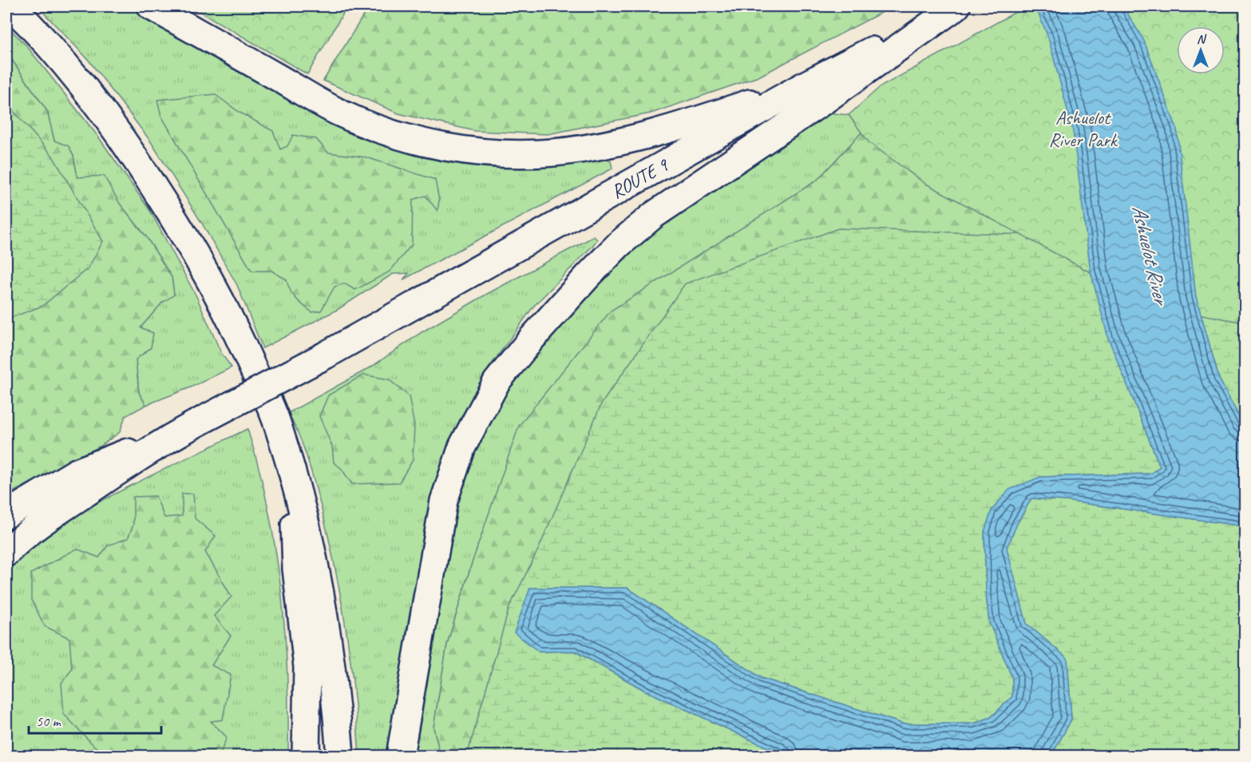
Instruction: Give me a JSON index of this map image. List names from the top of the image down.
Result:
{
  "streets": {
    "highway": ["ROUTE 9"]
  },
  "water": ["Ashuelot River"],
  "parks": ["Ashuelot River Park"],
  "scale_bar": "50 m",
  "north": "top"
}
